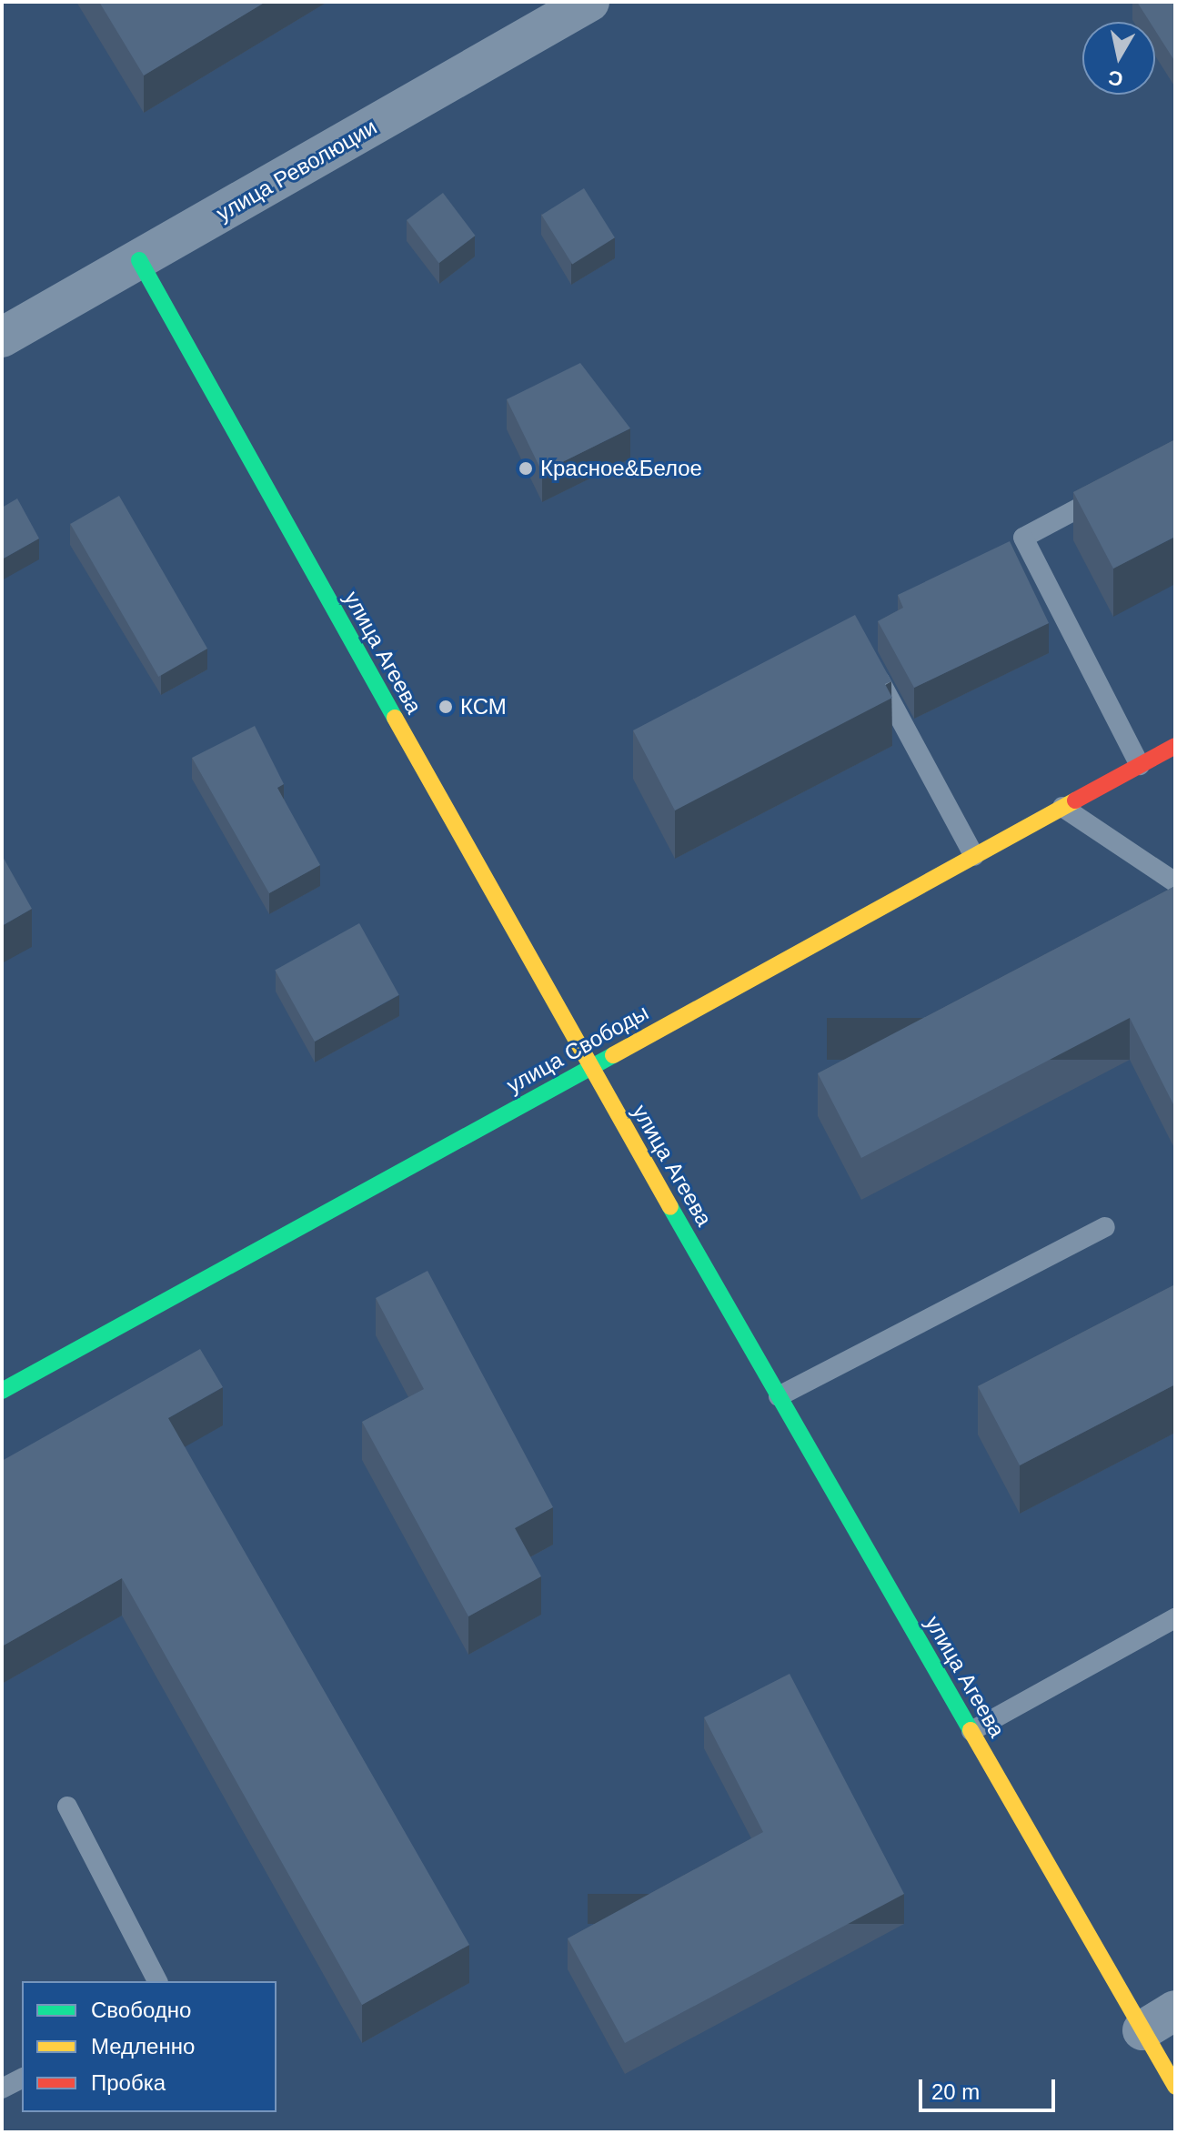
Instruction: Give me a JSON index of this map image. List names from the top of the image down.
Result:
{
  "streets": {
    "street": ["улица Революции", "улица Агеева", "улица Свободы"]
  },
  "crossings": [
    ["улица Революции", "улица Агеева"],
    ["улица Агеева", "улица Свободы"]
  ],
  "places": ["Красное&Белое", "КСМ"],
  "legend": ["Свободно", "Медленно", "Пробка"],
  "scale_bar": "20 m",
  "north": "bottom"
}
